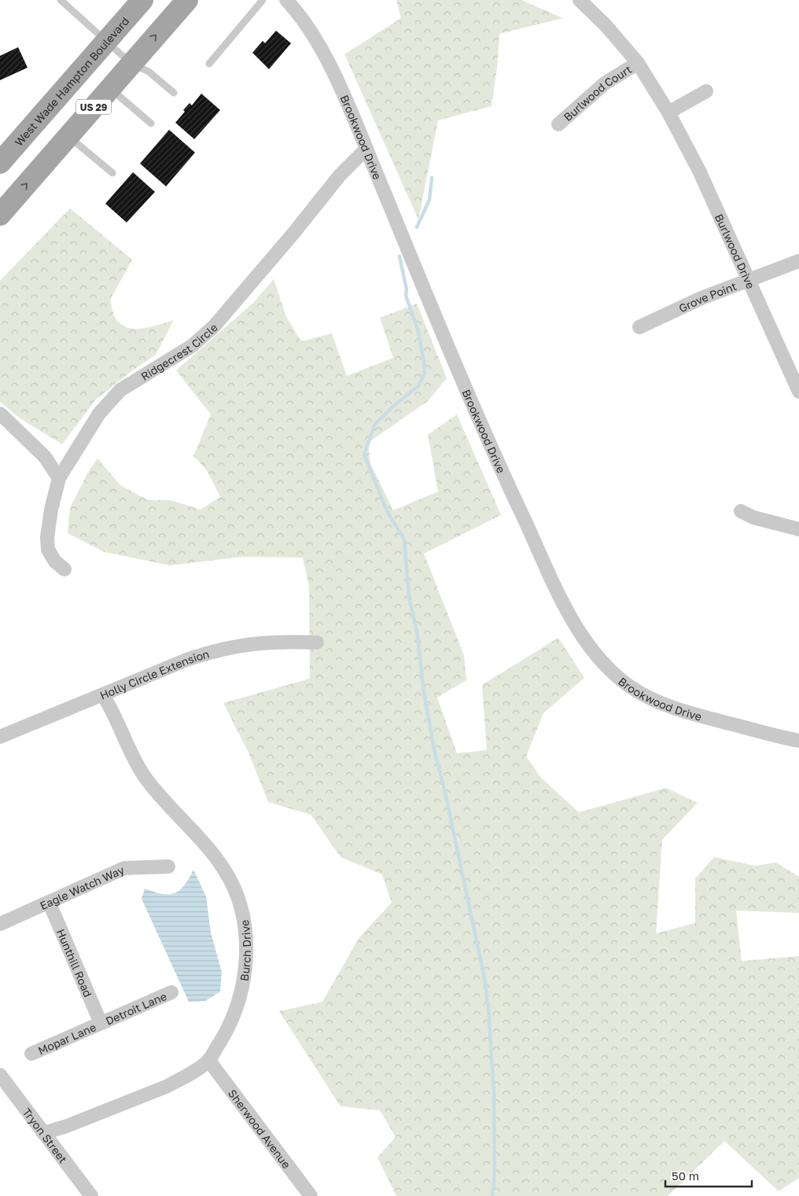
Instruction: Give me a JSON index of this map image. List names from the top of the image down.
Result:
{
  "streets": {
    "main road": ["West Wade Hampton Boulevard", "US 29"],
    "street": [
      "Burlwood Court",
      "Brookwood Drive",
      "Burlwood Drive",
      "Grove Point",
      "Ridgecrest Circle",
      "Holly Circle Extension",
      "Eagle Watch Way",
      "Burch Drive",
      "Hunthill Road",
      "Detroit Lane",
      "Mopar Lane",
      "Sherwood Avenue",
      "Tryon Street"
    ]
  },
  "crossings": [
    ["Burlwood Court", "Burlwood Drive"],
    ["Brookwood Drive", "Ridgecrest Circle"],
    ["Burlwood Drive", "Grove Point"],
    ["Holly Circle Extension", "Burch Drive"],
    ["Eagle Watch Way", "Hunthill Road"],
    ["Burch Drive", "Sherwood Avenue"],
    ["Burch Drive", "Tryon Street"],
    ["Hunthill Road", "Detroit Lane"],
    ["Hunthill Road", "Mopar Lane"],
    ["Detroit Lane", "Mopar Lane"]
  ],
  "scale_bar": "50 m"
}
